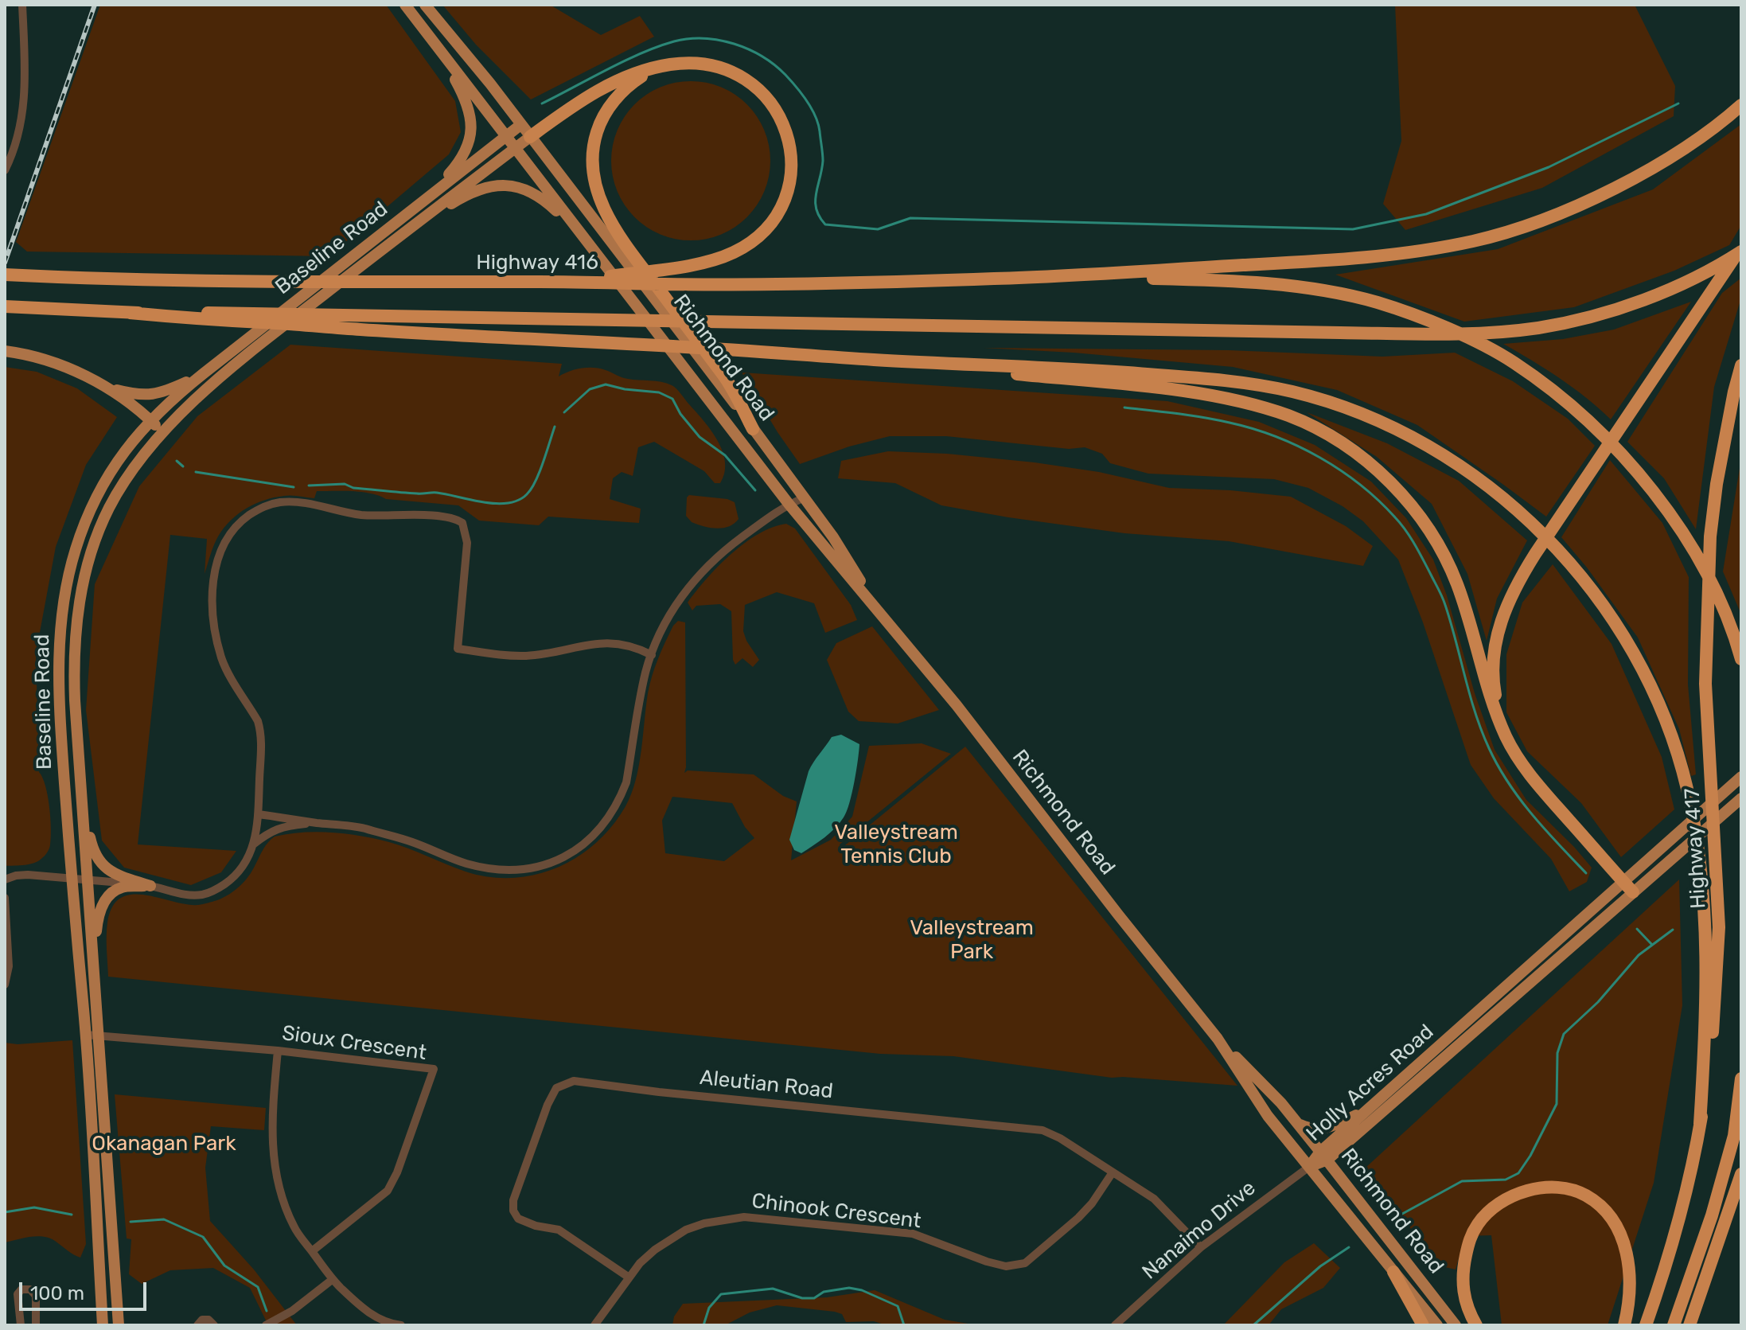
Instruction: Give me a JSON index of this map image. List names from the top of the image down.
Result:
{
  "streets": {
    "highway": ["Highway 416", "Highway 417"],
    "main road": ["Baseline Road", "Richmond Road", "Holly Acres Road"],
    "street": [
      "Sioux Crescent",
      "Aleutian Road",
      "Chinook Crescent",
      "Nanaimo Drive"
    ]
  },
  "crossings": [
    ["Baseline Road", "Richmond Road"],
    ["Baseline Road", "Sioux Crescent"],
    ["Richmond Road", "Holly Acres Road"],
    ["Richmond Road", "Nanaimo Drive"],
    ["Holly Acres Road", "Nanaimo Drive"],
    ["Aleutian Road", "Chinook Crescent"],
    ["Aleutian Road", "Nanaimo Drive"]
  ],
  "parks": ["Valleystream Tennis Club", "Valleystream Park", "Okanagan Park"],
  "scale_bar": "100 m"
}
